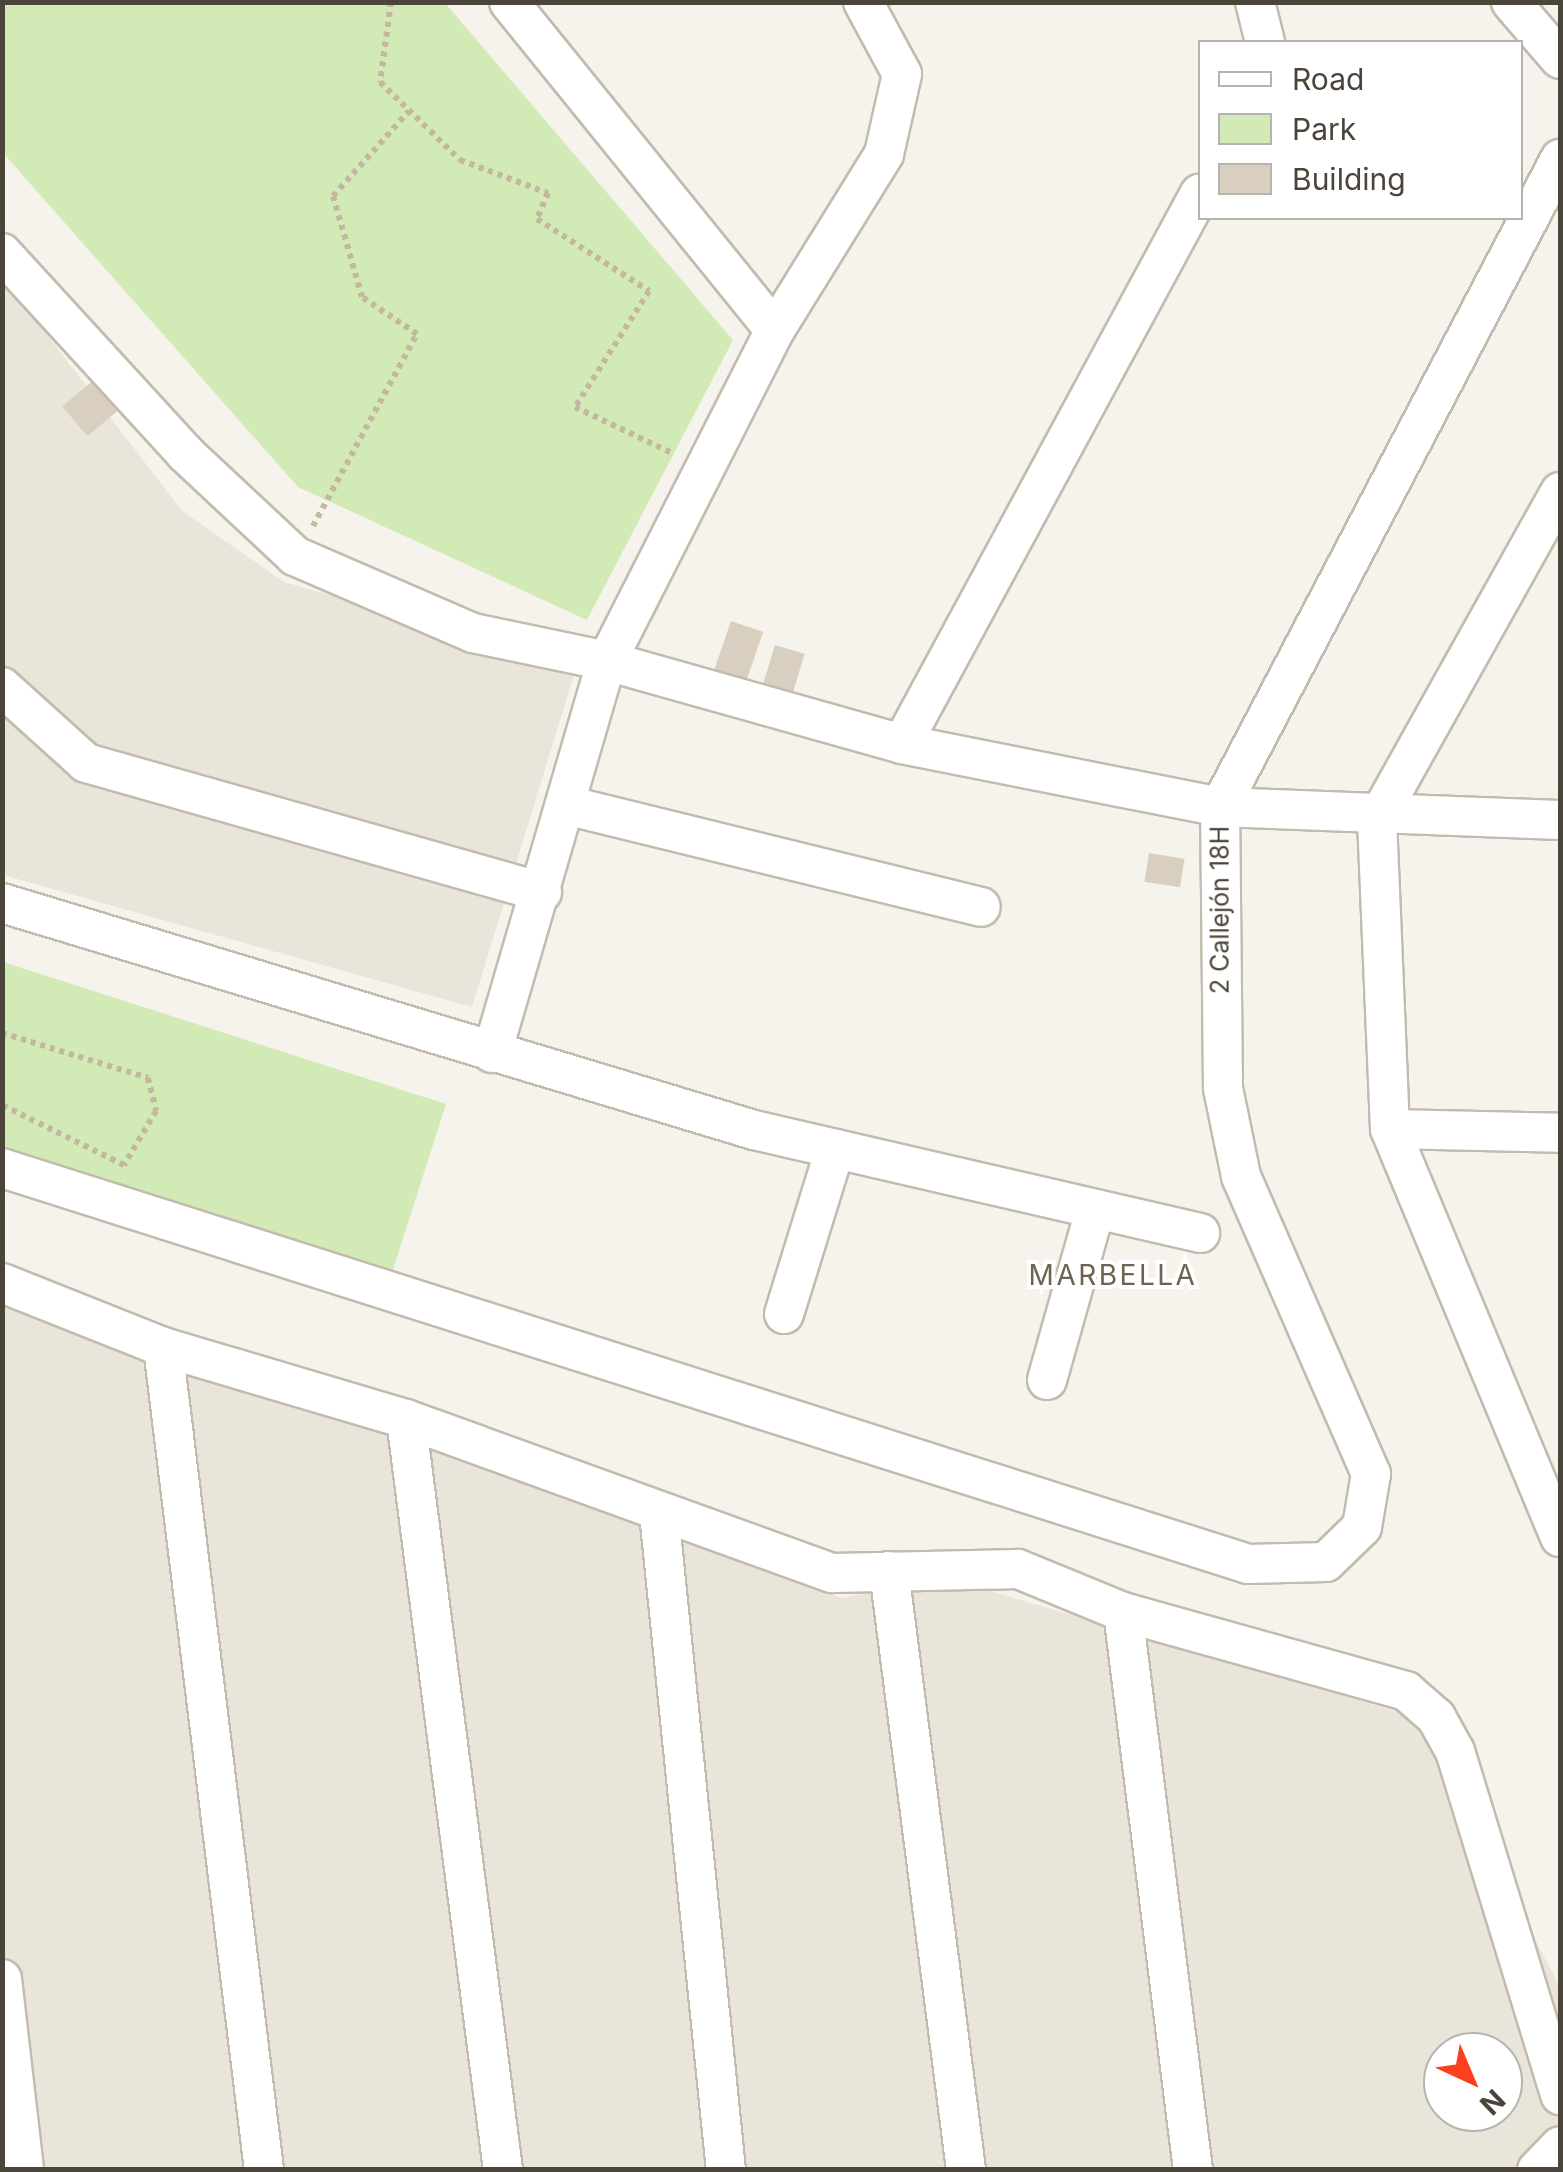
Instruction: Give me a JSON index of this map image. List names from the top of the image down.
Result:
{
  "streets": {
    "street": ["2 Callejón 18H"]
  },
  "districts": ["MARBELLA"],
  "legend": ["Road", "Park", "Building"],
  "north": "bottom right"
}
